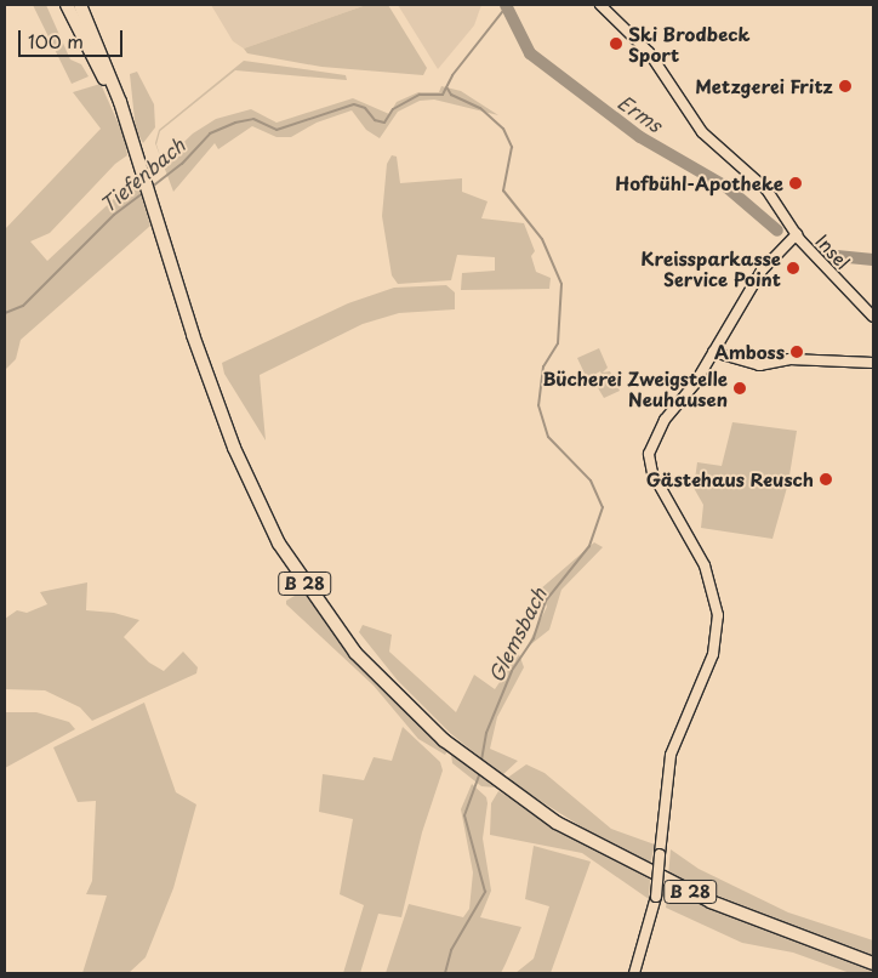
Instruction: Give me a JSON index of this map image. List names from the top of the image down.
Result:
{
  "streets": {
    "main road": ["B 28"],
    "street": ["Insel"]
  },
  "water": ["Erms", "Tiefenbach", "Glemsbach"],
  "places": [
    "Ski Brodbeck Sport",
    "Metzgerei Fritz",
    "Hofbühl-Apotheke",
    "Kreissparkasse Service Point",
    "Amboss",
    "Bücherei Zweigstelle Neuhausen",
    "Gästehaus Reusch"
  ],
  "scale_bar": "100 m"
}
